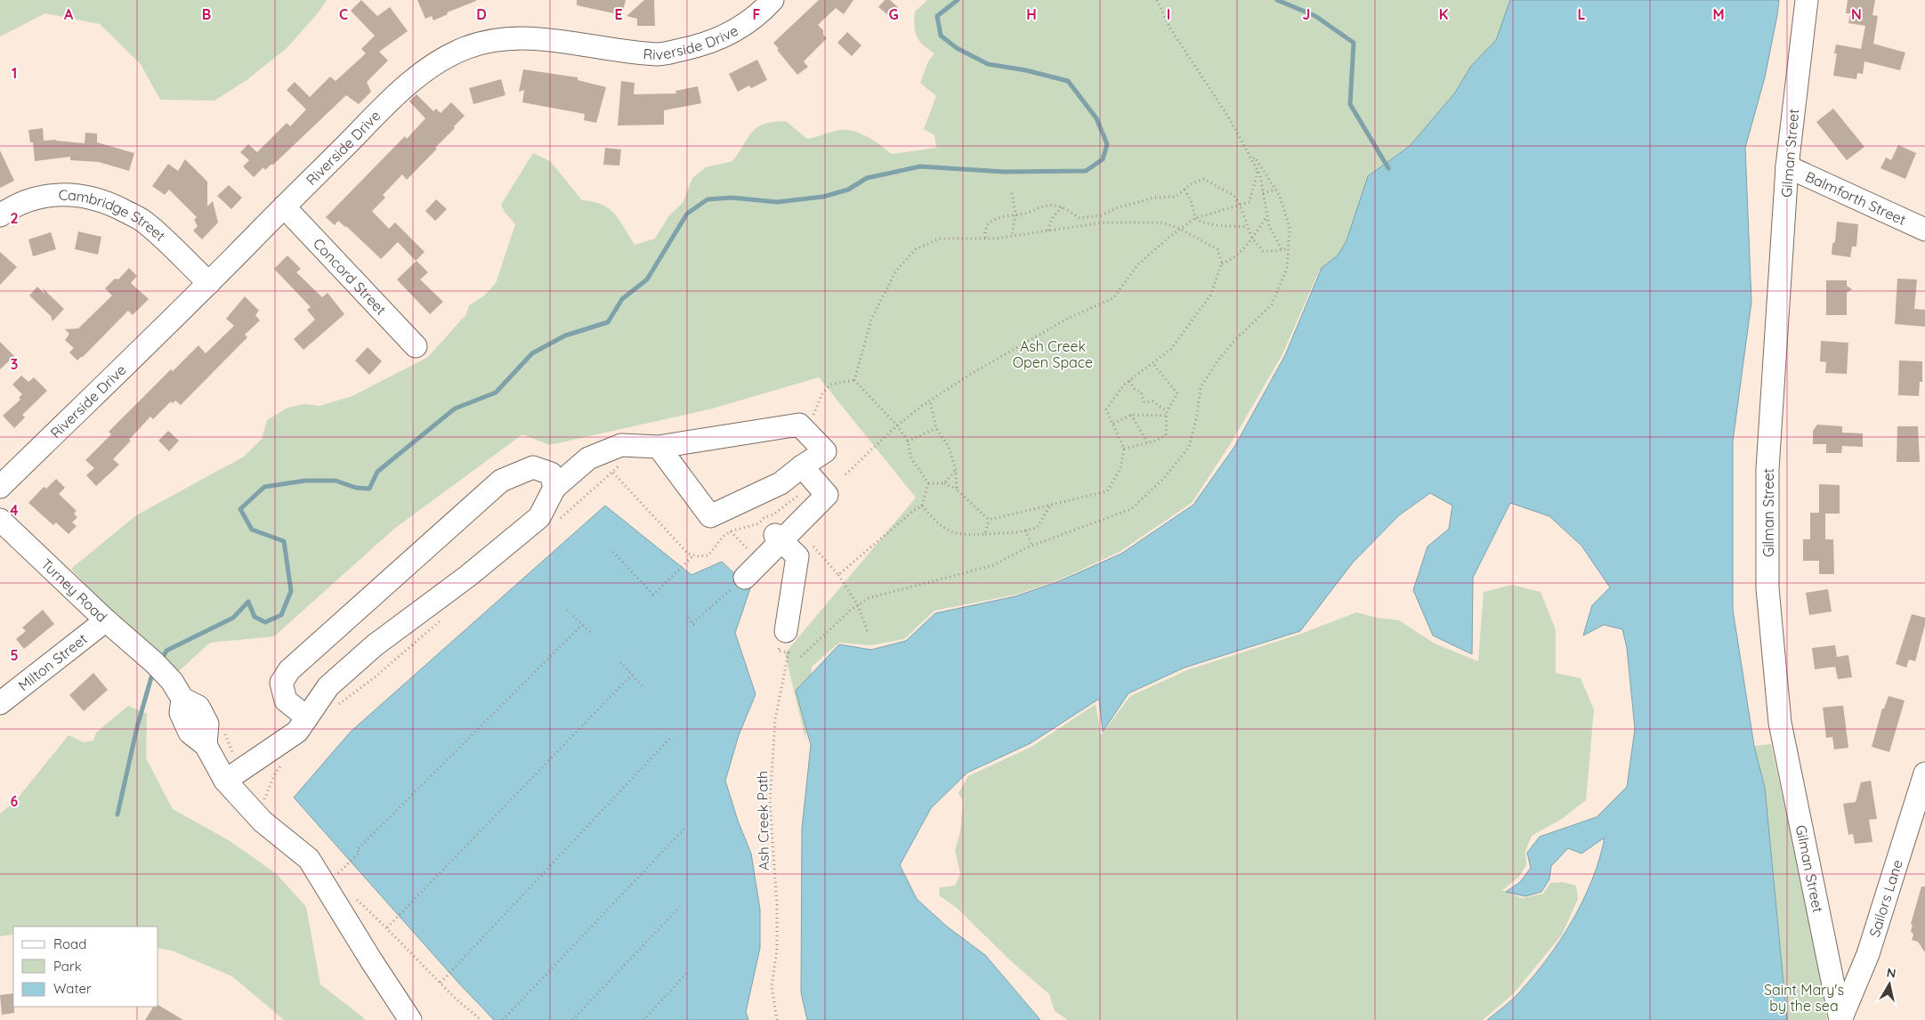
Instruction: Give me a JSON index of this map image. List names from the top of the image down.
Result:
{
  "streets": {
    "street": [
      "Riverside Drive",
      "Gilman Street",
      "Balmforth Street",
      "Cambridge Street",
      "Concord Street",
      "Turney Road",
      "Milton Street",
      "Sailors Lane"
    ],
    "path": ["Ash Creek Path"]
  },
  "crossings": [
    ["Riverside Drive", "Cambridge Street"],
    ["Riverside Drive", "Concord Street"],
    ["Gilman Street", "Balmforth Street"],
    ["Gilman Street", "Sailors Lane"],
    ["Turney Road", "Milton Street"]
  ],
  "parks": ["Ash Creek Open Space", "Saint Mary's by the sea"],
  "legend": ["Road", "Park", "Water"],
  "north": "top",
  "grid": {
    "columns": [
      "A",
      "B",
      "C",
      "D",
      "E",
      "F",
      "G",
      "H",
      "I",
      "J",
      "K",
      "L",
      "M",
      "N"
    ],
    "rows": [
      "1",
      "2",
      "3",
      "4",
      "5",
      "6"
    ]
  }
}
